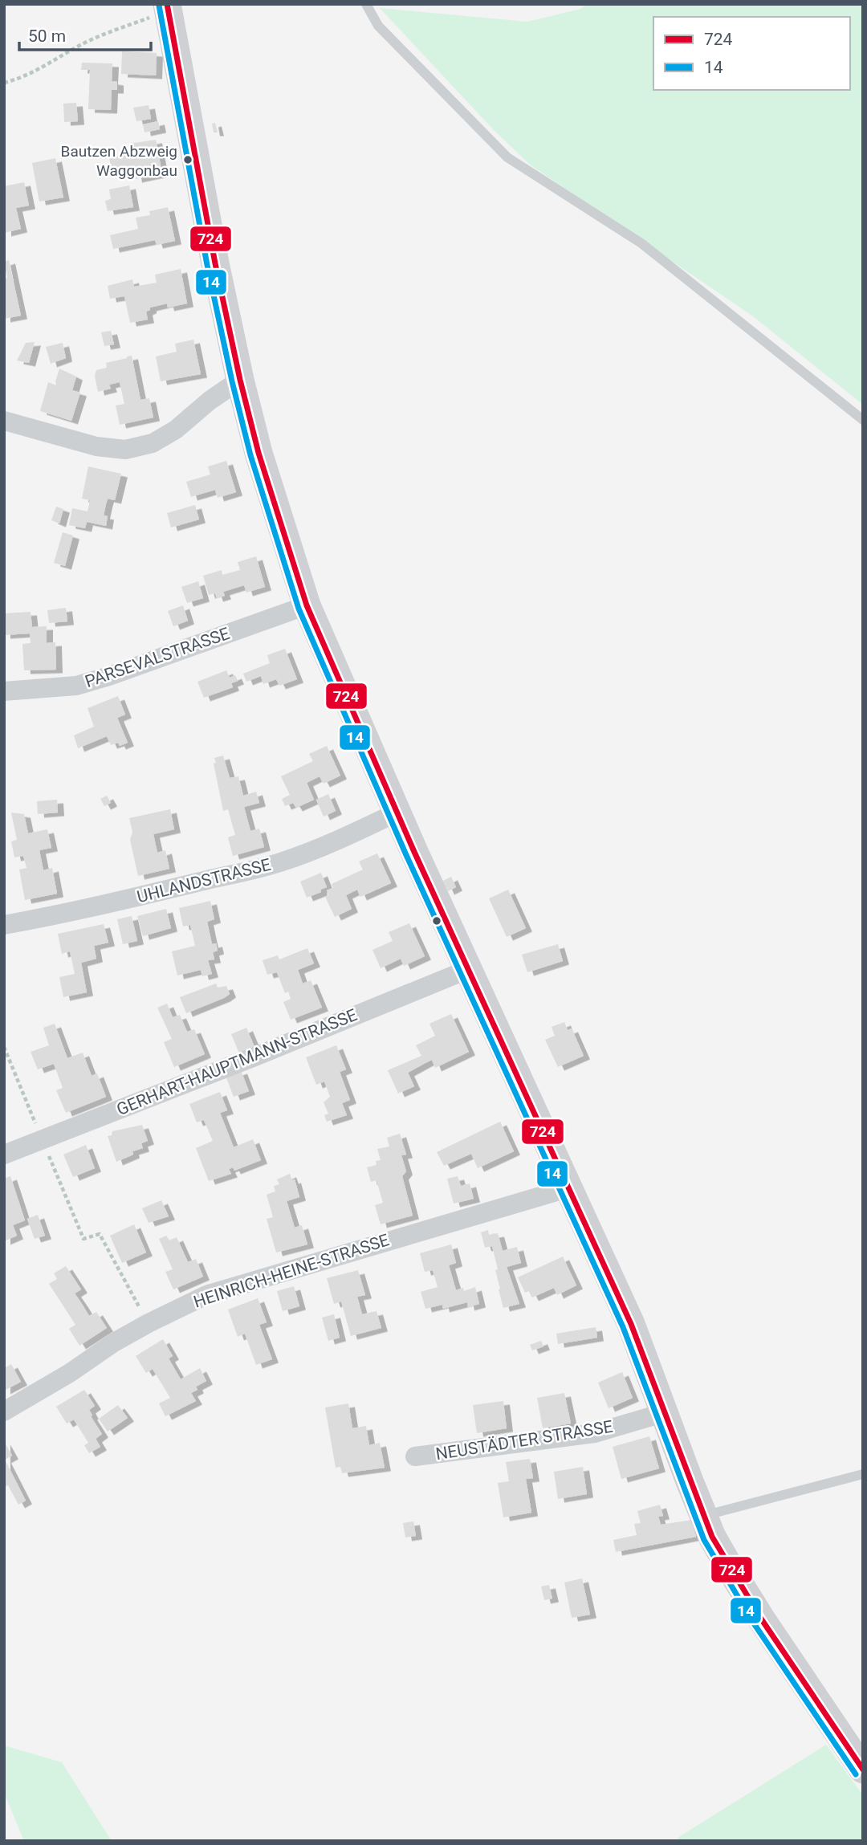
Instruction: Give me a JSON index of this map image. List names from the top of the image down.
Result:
{
  "streets": {
    "street": [
      "PARSEVALSTRASSE",
      "UHLANDSTRASSE",
      "GERHART-HAUPTMANN-STRASSE",
      "HEINRICH-HEINE-STRASSE",
      "NEUSTÄDTER STRASSE"
    ]
  },
  "places": ["Bautzen Abzweig Waggonbau"],
  "lines": ["transit line 724", "transit line 14"],
  "legend": ["724", "14"],
  "scale_bar": "50 m"
}
